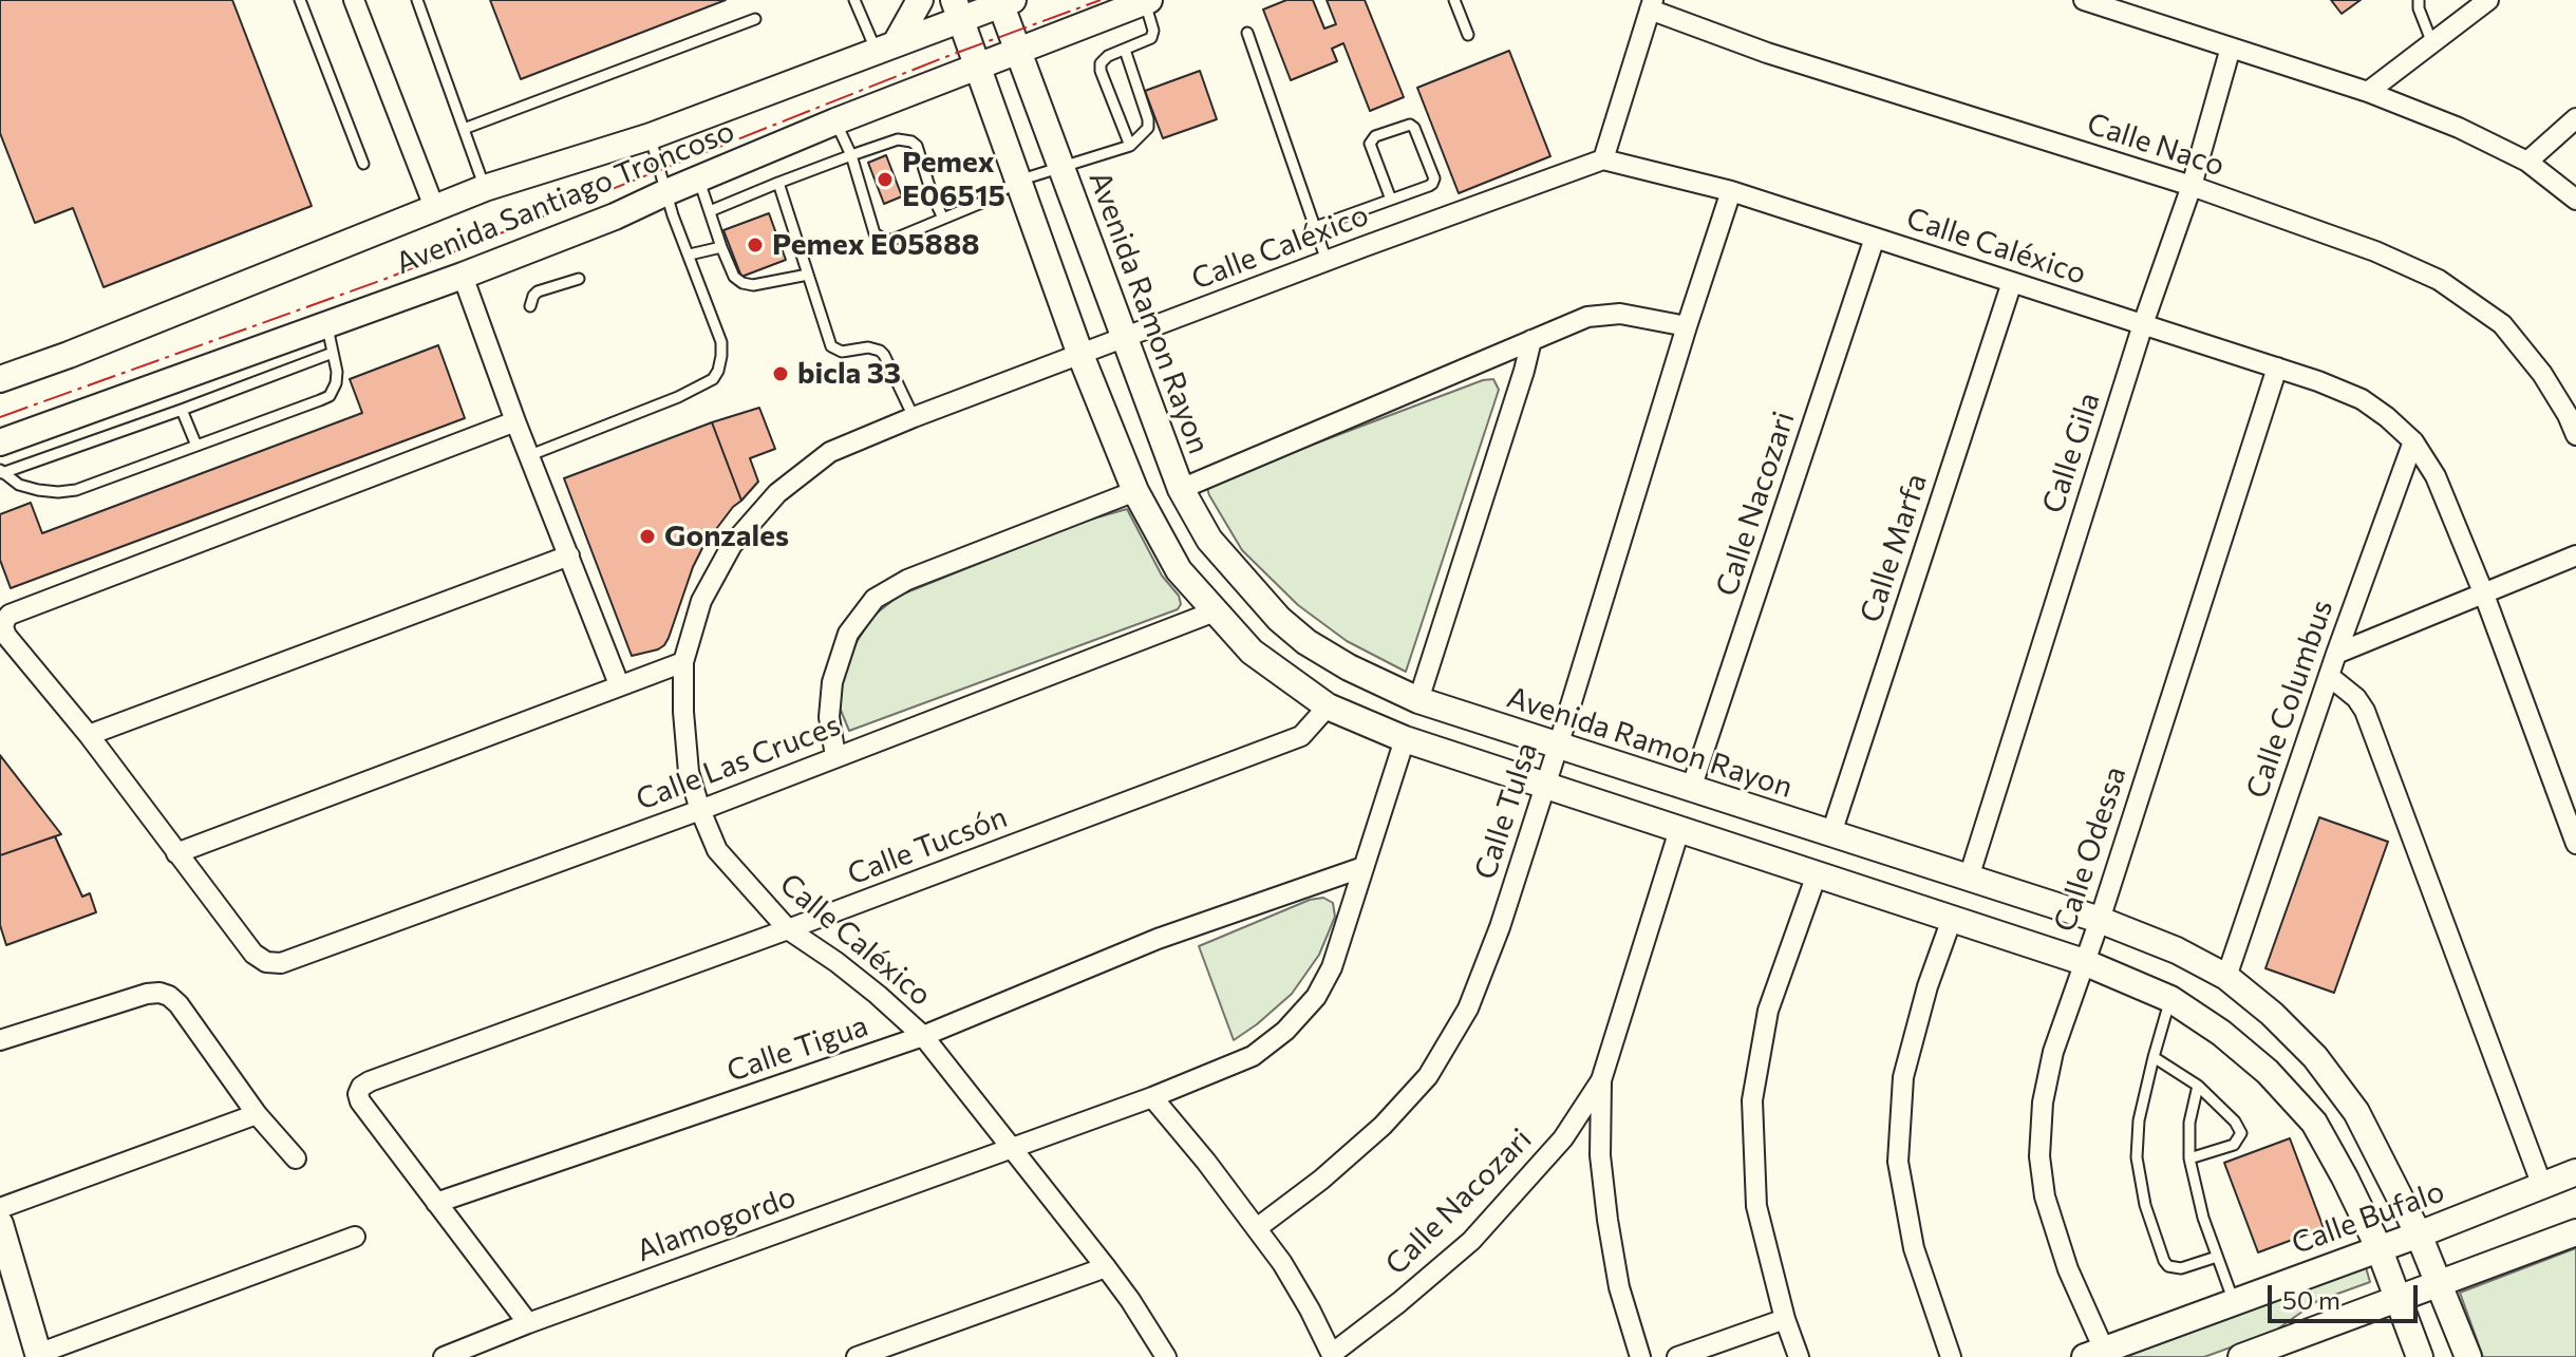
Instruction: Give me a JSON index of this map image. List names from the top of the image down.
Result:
{
  "streets": {
    "main road": ["Avenida Santiago Troncoso", "Avenida Ramon Rayon", "Calle Bufalo"],
    "street": [
      "Calle Naco",
      "Calle Caléxico",
      "Calle Gila",
      "Calle Nacozari",
      "Calle Marfa",
      "Calle Columbus",
      "Calle Las Cruces",
      "Calle Tulsa",
      "Calle Tucsón",
      "Calle Odessa",
      "Calle Tigua",
      "Alamogordo"
    ]
  },
  "crossings": [
    ["Calle Naco", "Calle Gila"],
    ["Avenida Santiago Troncoso", "Avenida Ramon Rayon"],
    ["Calle Caléxico", "Avenida Ramon Rayon"],
    ["Calle Caléxico", "Calle Gila"],
    ["Calle Caléxico", "Calle Nacozari"],
    ["Calle Caléxico", "Calle Marfa"],
    ["Calle Caléxico", "Calle Columbus"],
    ["Calle Caléxico", "Calle Las Cruces"],
    ["Calle Caléxico", "Calle Tulsa"],
    ["Calle Caléxico", "Calle Tucsón"],
    ["Calle Caléxico", "Calle Odessa"],
    ["Calle Caléxico", "Calle Tigua"],
    ["Calle Caléxico", "Alamogordo"],
    ["Avenida Ramon Rayon", "Calle Gila"],
    ["Avenida Ramon Rayon", "Calle Nacozari"],
    ["Avenida Ramon Rayon", "Calle Marfa"],
    ["Avenida Ramon Rayon", "Calle Columbus"],
    ["Avenida Ramon Rayon", "Calle Tulsa"],
    ["Avenida Ramon Rayon", "Calle Odessa"],
    ["Avenida Ramon Rayon", "Calle Bufalo"],
    ["Calle Tucsón", "Calle Tigua"],
    ["Calle Odessa", "Calle Bufalo"],
    ["Calle Tigua", "Alamogordo"]
  ],
  "places": [
    "Pemex E06515",
    "Pemex E05888",
    "bicla 33",
    "Gonzales"
  ],
  "scale_bar": "50 m"
}
